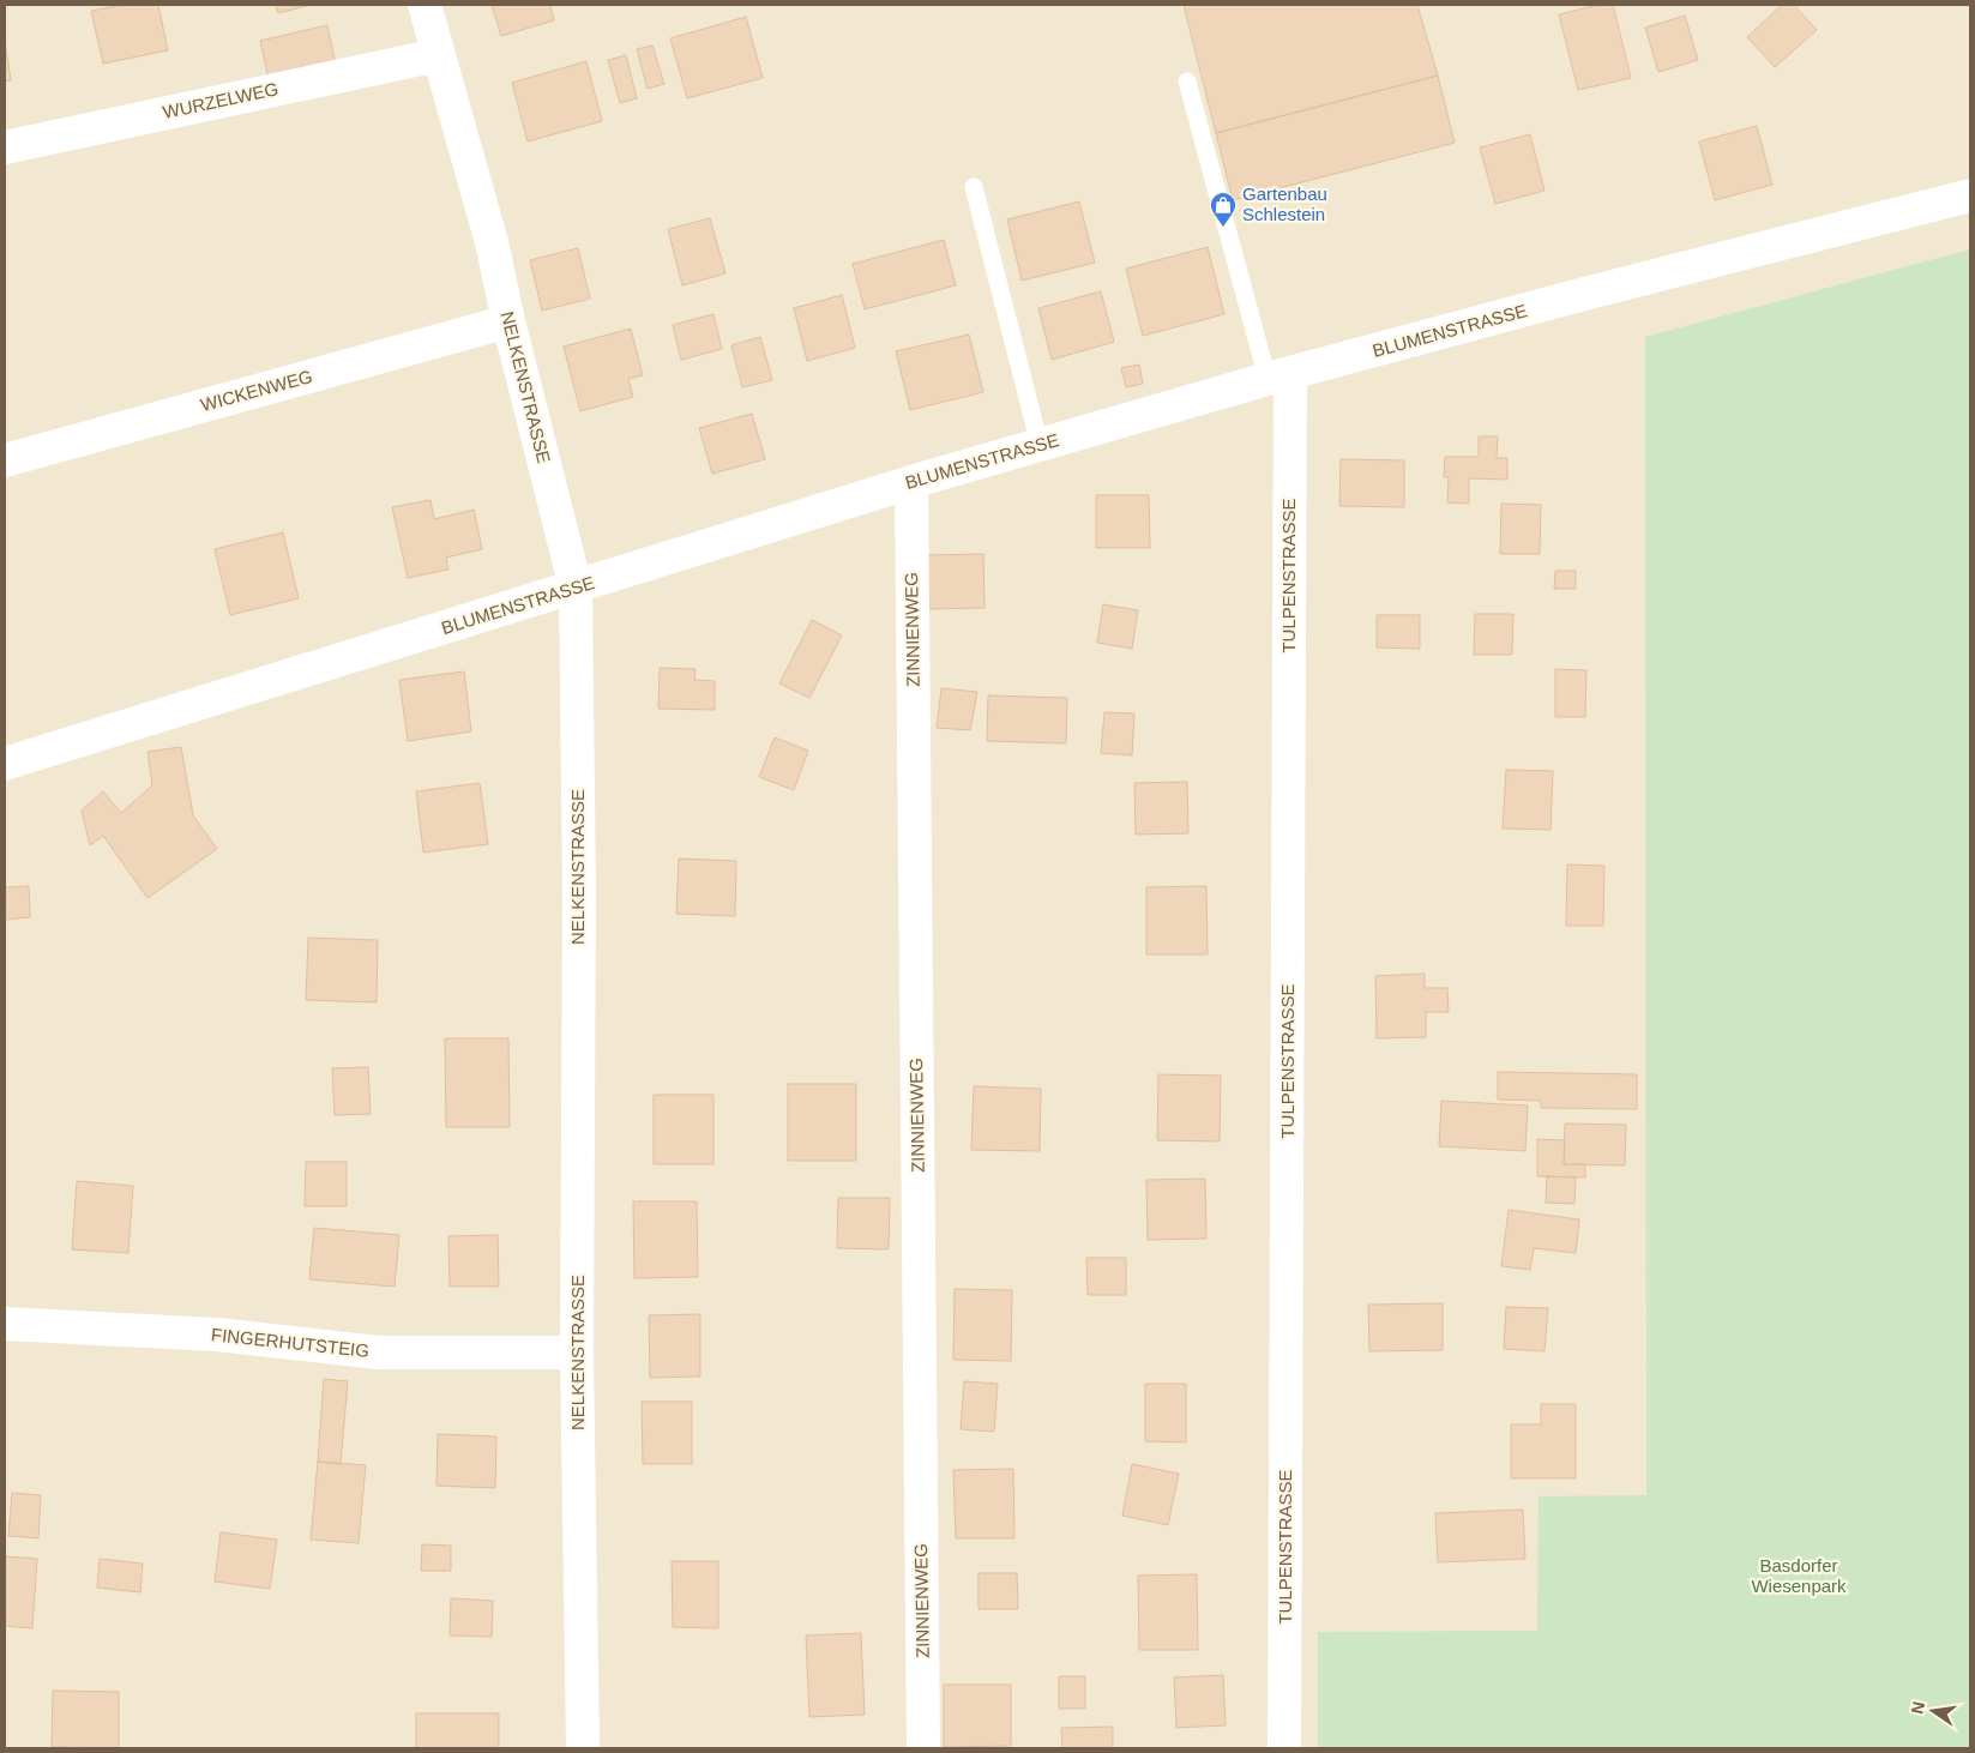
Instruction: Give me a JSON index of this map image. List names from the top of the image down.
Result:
{
  "streets": {
    "street": [
      "WURZELWEG",
      "BLUMENSTRASSE",
      "NELKENSTRASSE",
      "WICKENWEG",
      "TULPENSTRASSE",
      "ZINNIENWEG",
      "FINGERHUTSTEIG"
    ]
  },
  "crossings": [
    ["WURZELWEG", "NELKENSTRASSE"],
    ["BLUMENSTRASSE", "NELKENSTRASSE"],
    ["BLUMENSTRASSE", "TULPENSTRASSE"],
    ["BLUMENSTRASSE", "ZINNIENWEG"],
    ["NELKENSTRASSE", "WICKENWEG"],
    ["NELKENSTRASSE", "FINGERHUTSTEIG"]
  ],
  "parks": ["Basdorfer Wiesenpark"],
  "places": {
    "shop": ["Gartenbau Schlestein"]
  },
  "north": "left"
}
